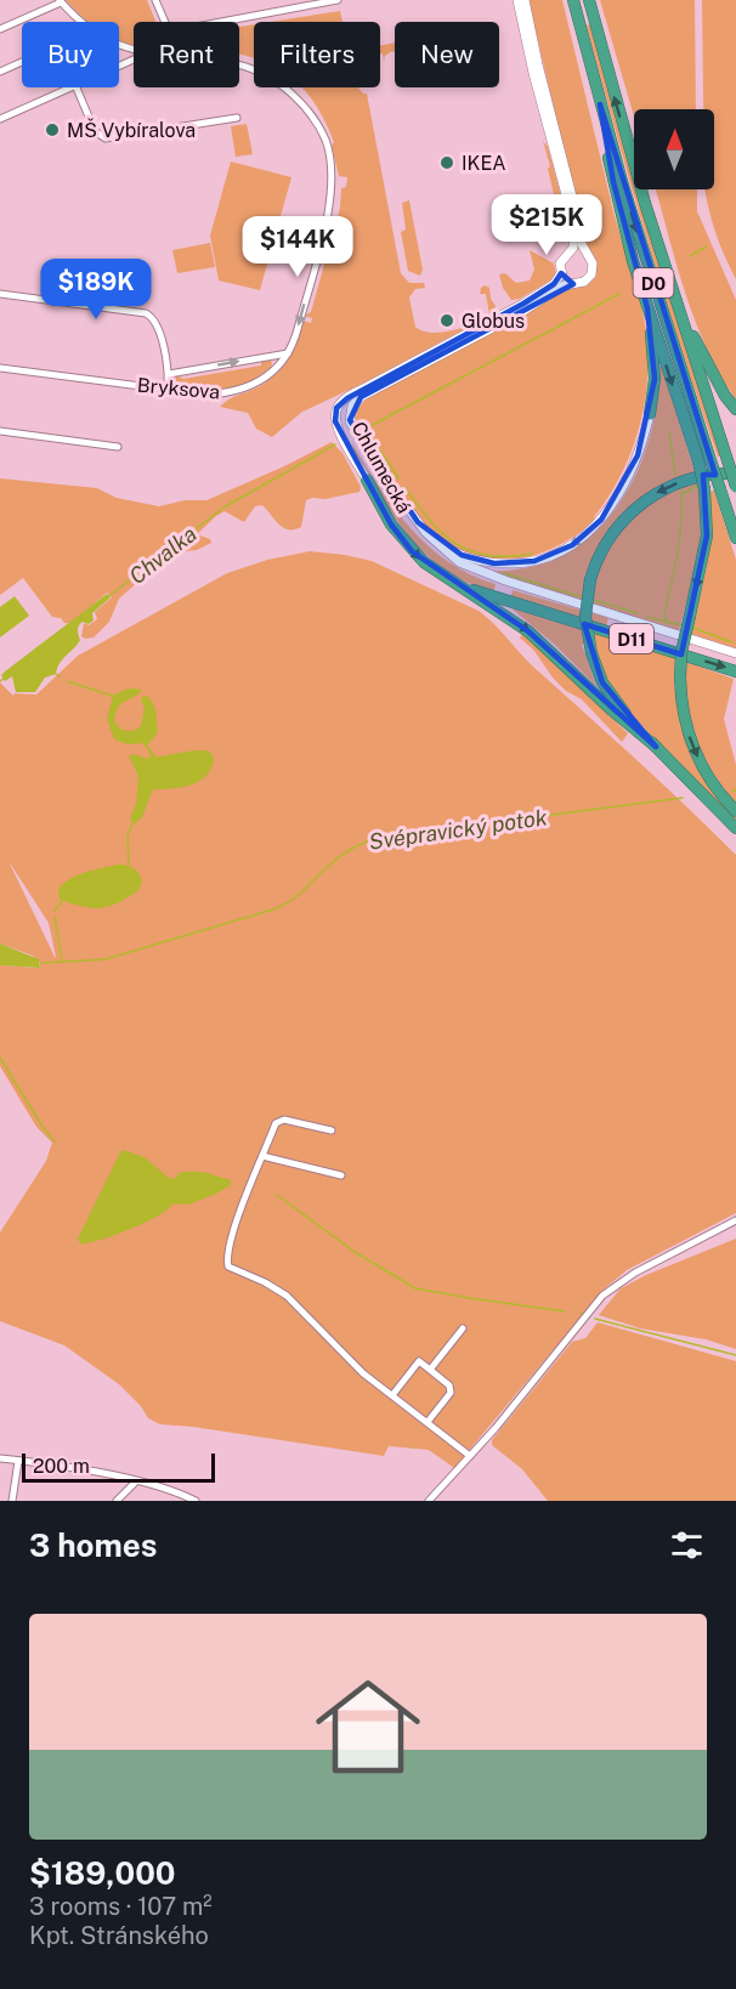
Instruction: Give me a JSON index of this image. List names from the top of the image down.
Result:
{
  "streets": {
    "highway": ["D0", "Chlumecká", "D11"],
    "street": ["Bryksova"]
  },
  "crossings": [
    ["Chlumecká", "D11"]
  ],
  "one_way": ["Bryksova"],
  "water": ["Chvalka", "Svépravický potok"],
  "places": ["MŠ Vybíralova", "IKEA", "Globus"],
  "scale_bar": "200 m",
  "north": "top",
  "page": {
    "chip": [
      "Buy",
      "Rent",
      "Filters",
      "New"
    ],
    "price": ["$215K", "$144K", "$189K"],
    "scale": "200 m",
    "heading": "3 homes",
    "list": [
      {
        "name": "$189,000",
        "note": "3 rooms · 107 m² · Kpt. Stránského"
      }
    ]
  }
}
